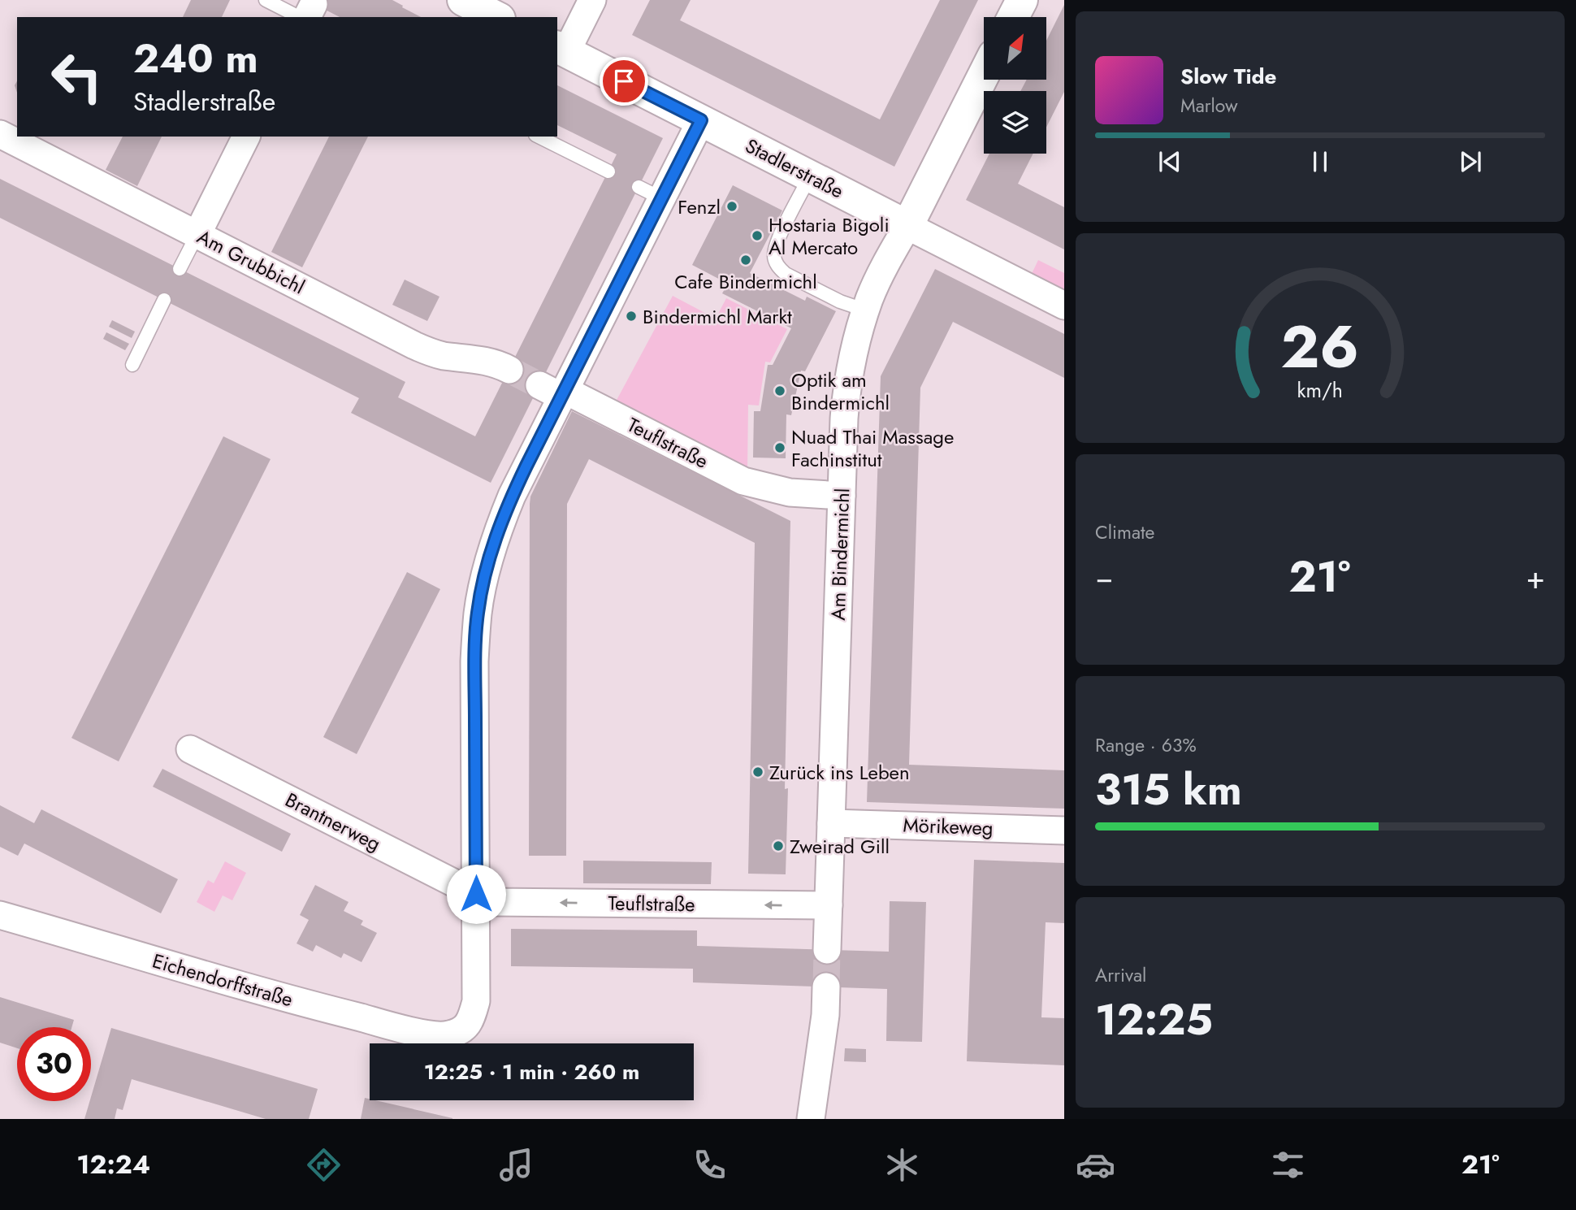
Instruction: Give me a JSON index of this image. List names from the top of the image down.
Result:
{
  "streets": {
    "main road": ["Stadlerstraße", "Am Bindermichl"],
    "street": [
      "Am Grubbichl",
      "Teuflstraße",
      "Brantnerweg",
      "Mörikeweg",
      "Eichendorffstraße"
    ]
  },
  "crossings": [
    ["Stadlerstraße", "Am Bindermichl"],
    ["Teuflstraße", "Am Bindermichl"],
    ["Teuflstraße", "Brantnerweg"],
    ["Teuflstraße", "Eichendorffstraße"],
    ["Am Bindermichl", "Mörikeweg"],
    ["Brantnerweg", "Eichendorffstraße"]
  ],
  "one_way": ["Teuflstraße"],
  "places": [
    "Fenzl",
    "Hostaria Bigoli Al Mercato",
    "Cafe Bindermichl",
    "Bindermichl Markt",
    "Optik am Bindermichl",
    "Nuad Thai Massage Fachinstitut",
    "Zurück ins Leben",
    "Zweirad Gill"
  ],
  "north": "top right",
  "page": {
    "turn": ["240 m", "Stadlerstraße"],
    "song": ["Slow Tide", "Marlow"],
    "tile": [
      "Climate",
      ["Range · 63%", "315 km"],
      ["Arrival", "12:25"]
    ],
    "heat": ["−", "21°", "+"],
    "limit": "30",
    "trip": "12:25 · 1 min · 260 m",
    "tabs": ["12:24", "21°"],
    "gauge": ["26", "km/h"]
  }
}
